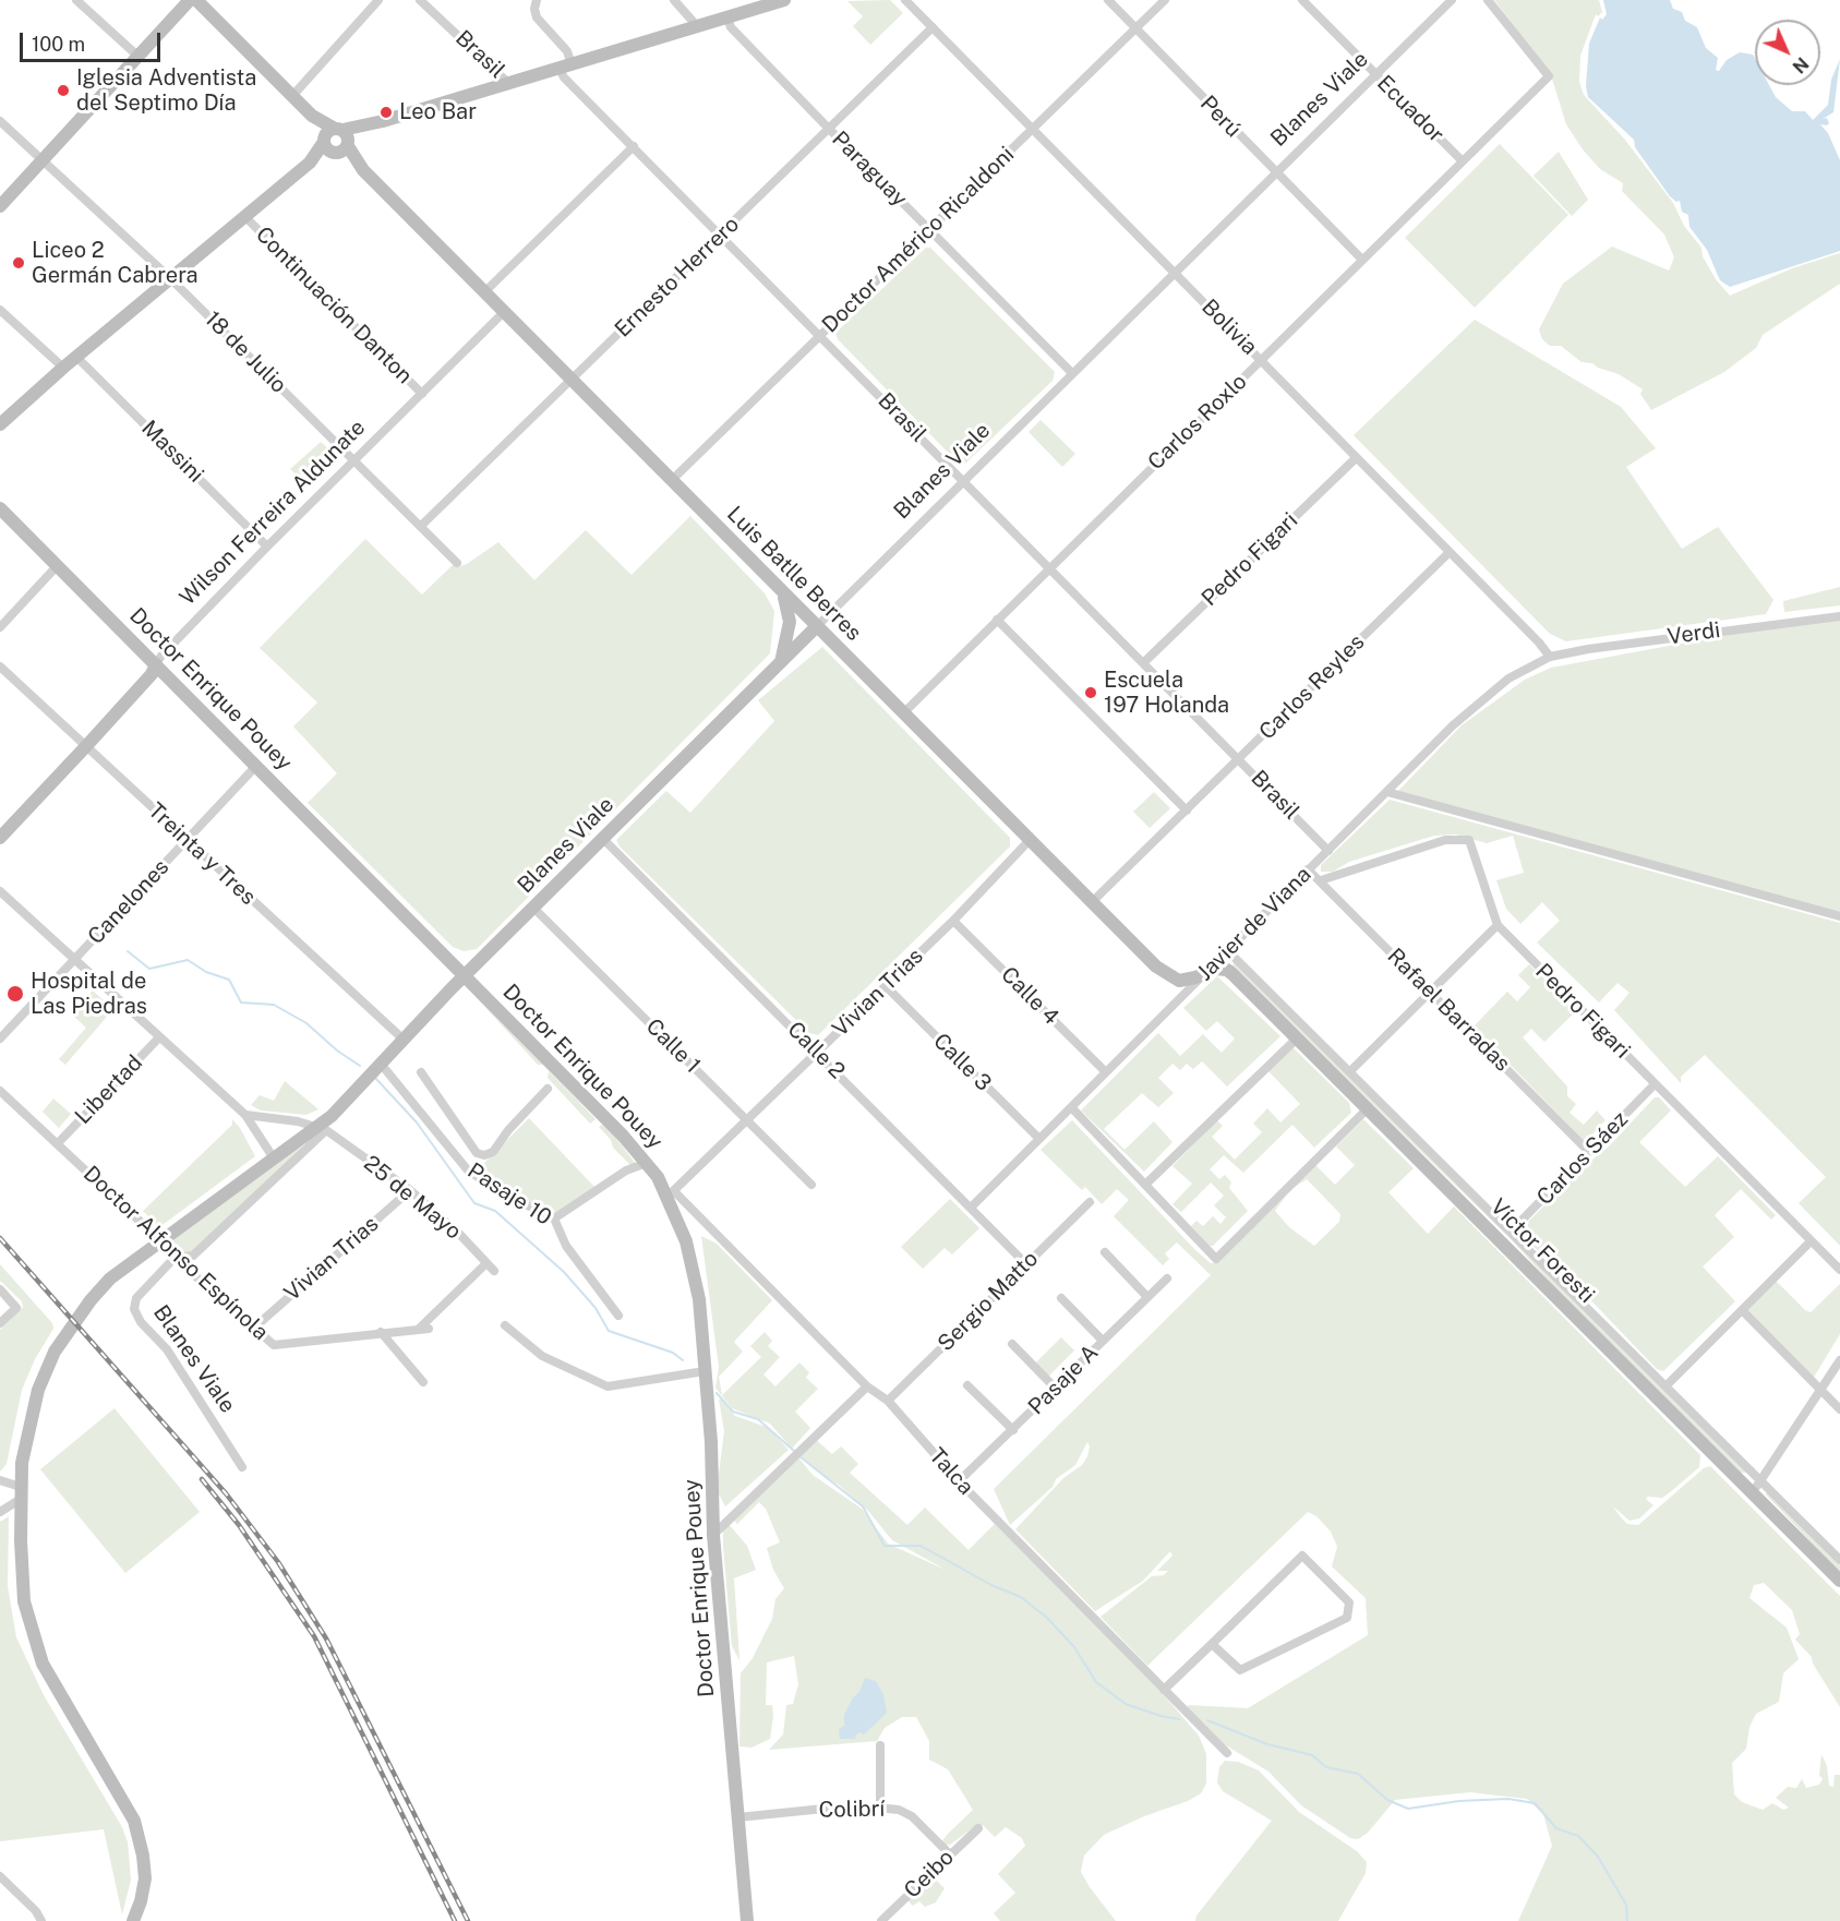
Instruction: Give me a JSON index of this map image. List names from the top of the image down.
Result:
{
  "streets": {
    "street": [
      "Brasil",
      "Blanes Viale",
      "Ecuador",
      "Perú",
      "Paraguay",
      "Doctor Américo Ricaldoni",
      "Ernesto Herrero",
      "Continuación Danton",
      "Bolivia",
      "18 de Julio",
      "Carlos Roxlo",
      "Massini",
      "Wilson Ferreira Aldunate",
      "Pedro Figari",
      "Luis Batlle Berres",
      "Verdi",
      "Carlos Reyles",
      "Doctor Enrique Pouey",
      "Treinta y Tres",
      "Canelones",
      "Javier de Viana",
      "Vivian Trias",
      "Calle 4",
      "Rafael Barradas",
      "Calle 1",
      "Calle 2",
      "Calle 3",
      "Libertad",
      "Carlos Sáez",
      "Pasaje 10",
      "25 de Mayo",
      "Víctor Foresti",
      "Doctor Alfonso Espínola",
      "Sergio Matto",
      "Pasaje A",
      "Talca",
      "Colibrí",
      "Ceibo"
    ]
  },
  "crossings": [
    ["Brasil", "Blanes Viale"],
    ["Brasil", "Doctor Américo Ricaldoni"],
    ["Brasil", "Ernesto Herrero"],
    ["Brasil", "Carlos Roxlo"],
    ["Brasil", "Pedro Figari"],
    ["Brasil", "Carlos Reyles"],
    ["Brasil", "Javier de Viana"],
    ["Blanes Viale", "Ecuador"],
    ["Blanes Viale", "Perú"],
    ["Blanes Viale", "Paraguay"],
    ["Blanes Viale", "Bolivia"],
    ["Blanes Viale", "Luis Batlle Berres"],
    ["Blanes Viale", "Doctor Enrique Pouey"],
    ["Blanes Viale", "Treinta y Tres"],
    ["Blanes Viale", "Calle 1"],
    ["Blanes Viale", "Calle 2"],
    ["Blanes Viale", "Pasaje 10"],
    ["Blanes Viale", "25 de Mayo"],
    ["Blanes Viale", "Doctor Alfonso Espínola"],
    ["Ecuador", "Carlos Roxlo"],
    ["Perú", "Doctor Américo Ricaldoni"],
    ["Perú", "Carlos Roxlo"],
    ["Paraguay", "Doctor Américo Ricaldoni"],
    ["Paraguay", "Ernesto Herrero"],
    ["Doctor Américo Ricaldoni", "Bolivia"],
    ["Doctor Américo Ricaldoni", "Luis Batlle Berres"],
    ["Ernesto Herrero", "Bolivia"],
    ["Ernesto Herrero", "18 de Julio"],
    ["Ernesto Herrero", "Luis Batlle Berres"],
    ["Continuación Danton", "Wilson Ferreira Aldunate"],
    ["Bolivia", "Carlos Roxlo"],
    ["Bolivia", "Pedro Figari"],
    ["Bolivia", "Verdi"],
    ["Bolivia", "Carlos Reyles"],
    ["Bolivia", "Javier de Viana"],
    ["18 de Julio", "Wilson Ferreira Aldunate"],
    ["Carlos Roxlo", "Luis Batlle Berres"],
    ["Massini", "Wilson Ferreira Aldunate"],
    ["Wilson Ferreira Aldunate", "Luis Batlle Berres"],
    ["Wilson Ferreira Aldunate", "Doctor Enrique Pouey"],
    ["Wilson Ferreira Aldunate", "Treinta y Tres"],
    ["Pedro Figari", "Rafael Barradas"],
    ["Pedro Figari", "Carlos Sáez"],
    ["Luis Batlle Berres", "Carlos Reyles"],
    ["Luis Batlle Berres", "Javier de Viana"],
    ["Luis Batlle Berres", "Vivian Trias"],
    ["Luis Batlle Berres", "Víctor Foresti"],
    ["Verdi", "Javier de Viana"],
    ["Doctor Enrique Pouey", "Canelones"],
    ["Doctor Enrique Pouey", "Vivian Trias"],
    ["Doctor Enrique Pouey", "Talca"],
    ["Doctor Enrique Pouey", "Colibrí"],
    ["Treinta y Tres", "Canelones"],
    ["Javier de Viana", "Calle 4"],
    ["Javier de Viana", "Rafael Barradas"],
    ["Javier de Viana", "Calle 2"],
    ["Javier de Viana", "Calle 3"],
    ["Javier de Viana", "Víctor Foresti"],
    ["Vivian Trias", "Calle 4"],
    ["Vivian Trias", "Calle 1"],
    ["Vivian Trias", "Calle 2"],
    ["Vivian Trias", "Calle 3"],
    ["Vivian Trias", "25 de Mayo"],
    ["Vivian Trias", "Doctor Alfonso Espínola"],
    ["Vivian Trias", "Talca"],
    ["Rafael Barradas", "Carlos Sáez"],
    ["Calle 2", "Sergio Matto"],
    ["Libertad", "Doctor Alfonso Espínola"],
    ["Carlos Sáez", "Víctor Foresti"],
    ["Sergio Matto", "Talca"],
    ["Pasaje A", "Talca"],
    ["Colibrí", "Ceibo"]
  ],
  "places": [
    "Iglesia Adventista del Septimo Día",
    "Leo Bar",
    "Liceo 2 Germán Cabrera",
    "Escuela 197 Holanda",
    "Hospital de Las Piedras"
  ],
  "scale_bar": "100 m",
  "north": "bottom right"
}
